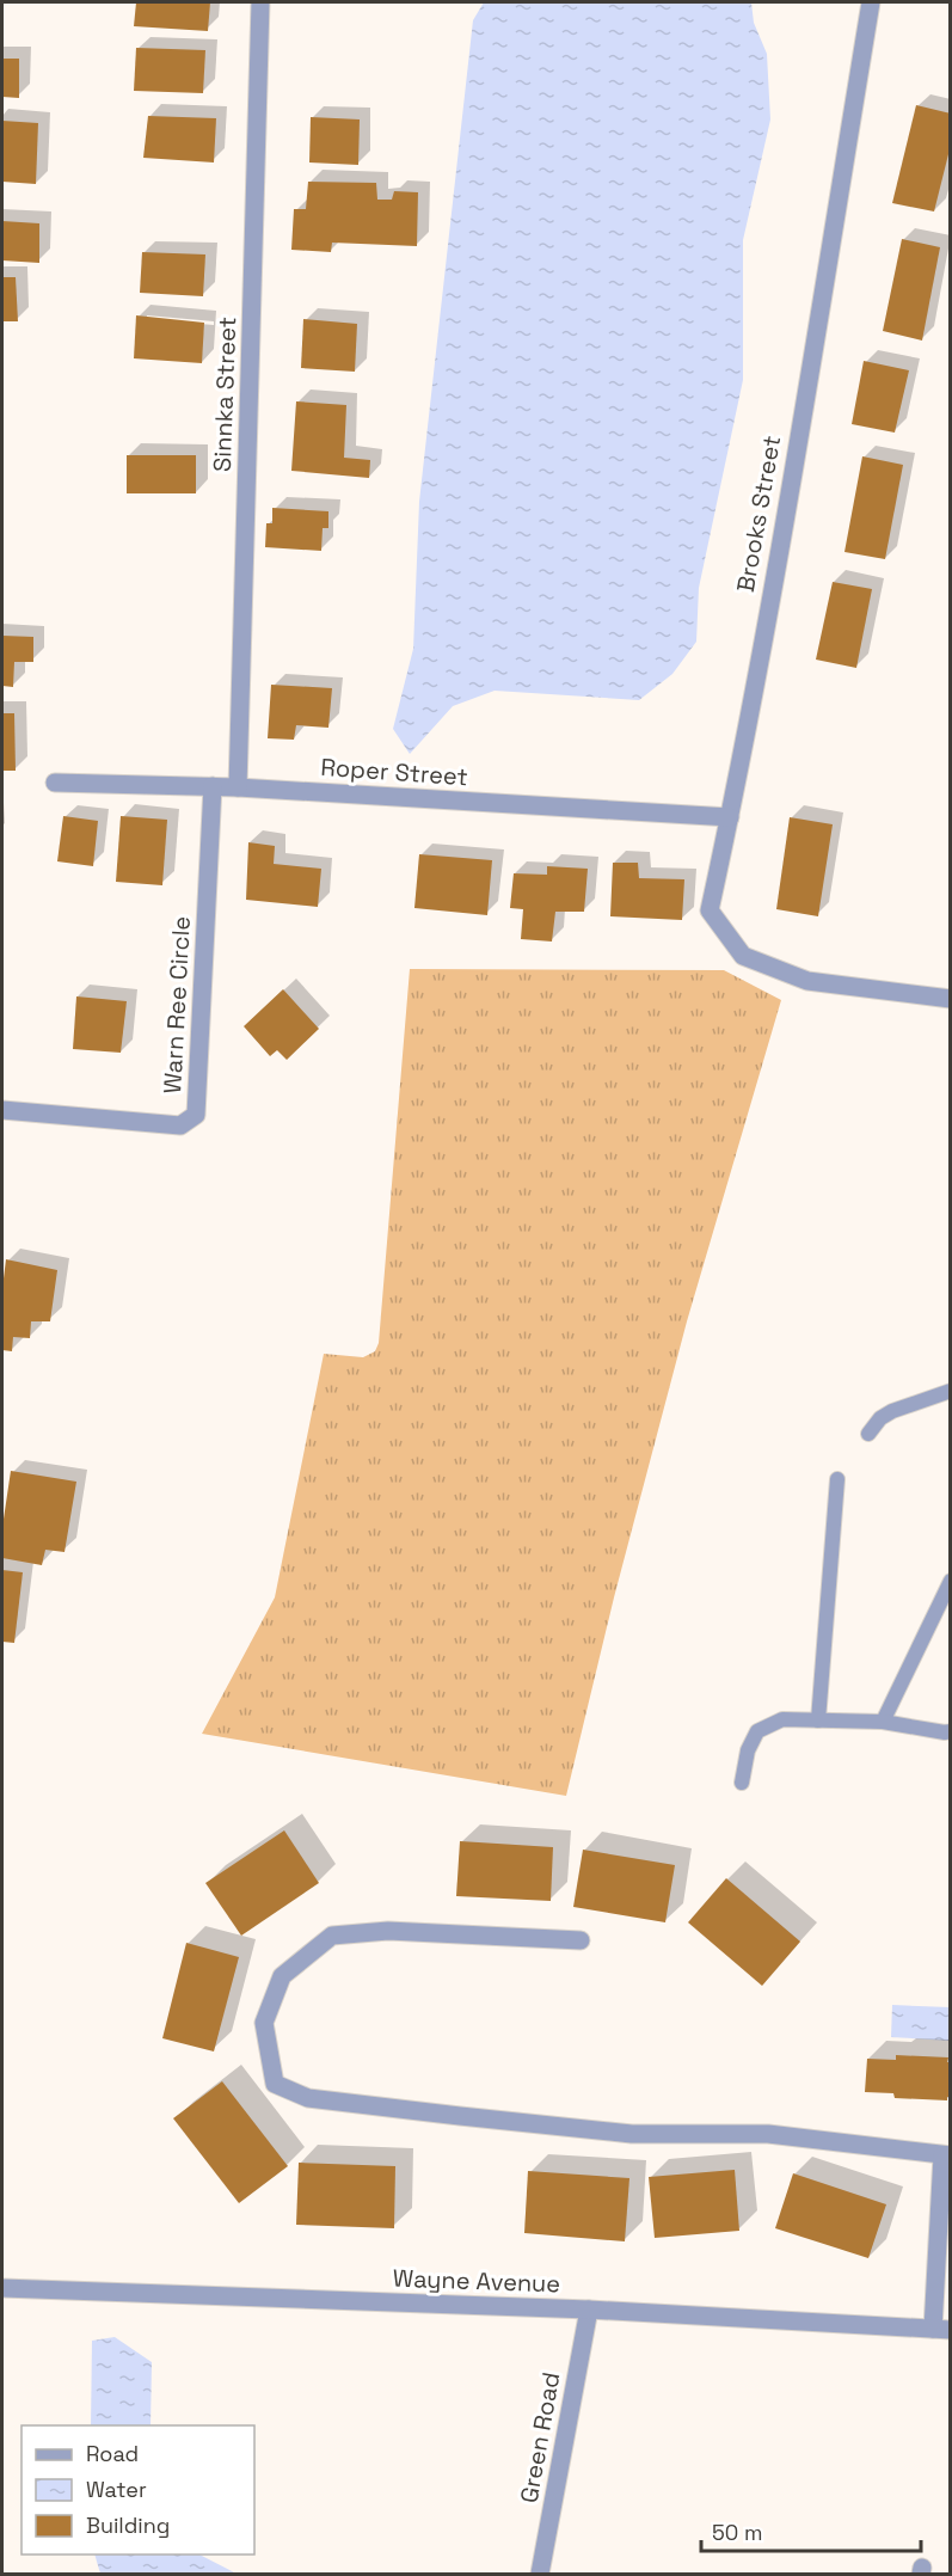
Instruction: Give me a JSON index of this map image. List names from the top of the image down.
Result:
{
  "streets": {
    "street": [
      "Sinnka Street",
      "Brooks Street",
      "Roper Street",
      "Warn Ree Circle",
      "Wayne Avenue",
      "Green Road"
    ]
  },
  "crossings": [
    ["Sinnka Street", "Roper Street"],
    ["Brooks Street", "Roper Street"],
    ["Roper Street", "Warn Ree Circle"],
    ["Wayne Avenue", "Green Road"]
  ],
  "legend": ["Road", "Water", "Building"],
  "scale_bar": "50 m"
}
